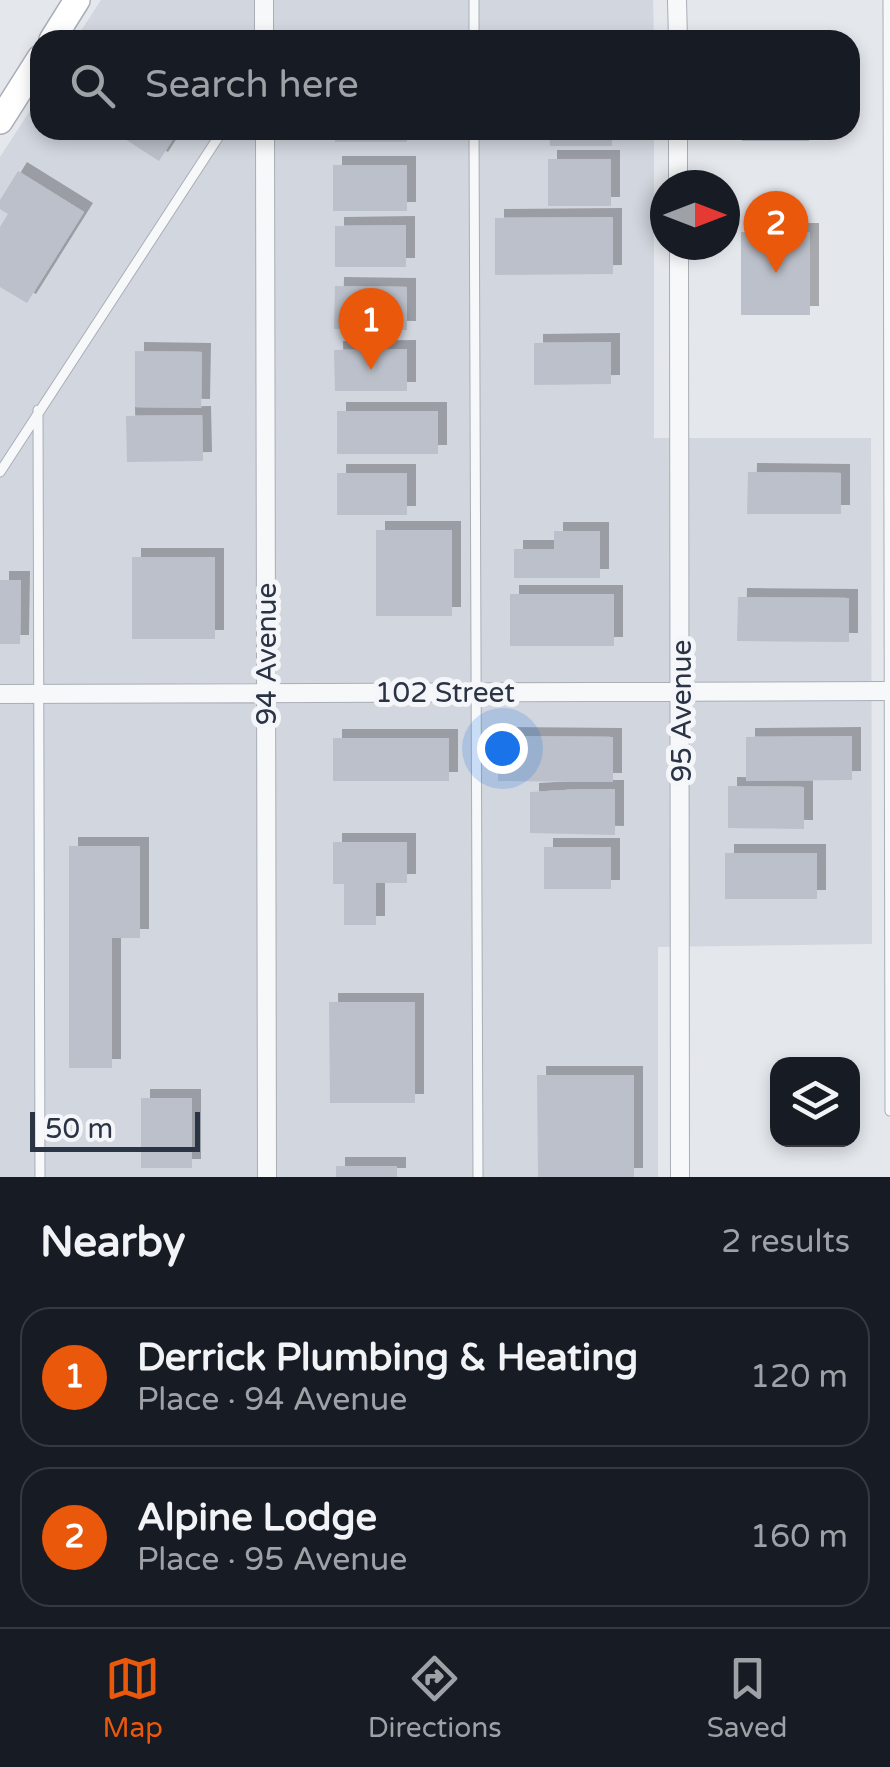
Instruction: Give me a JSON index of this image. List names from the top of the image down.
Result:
{
  "streets": {
    "street": ["94 Avenue", "102 Street", "95 Avenue"]
  },
  "crossings": [
    ["94 Avenue", "102 Street"],
    ["102 Street", "95 Avenue"]
  ],
  "scale_bar": "50 m",
  "north": "right",
  "page": {
    "search": "Search here",
    "pins": ["2", "1"],
    "scale": "50 m",
    "heading": ["Nearby", "2 results"],
    "list": [
      {
        "mark": "1",
        "name": "Derrick Plumbing & Heating",
        "note": "Place · 94 Avenue",
        "value": "120 m"
      },
      {
        "mark": "2",
        "name": "Alpine Lodge",
        "note": "Place · 95 Avenue",
        "value": "160 m"
      }
    ],
    "nav": ["Map", "Directions", "Saved"]
  }
}
